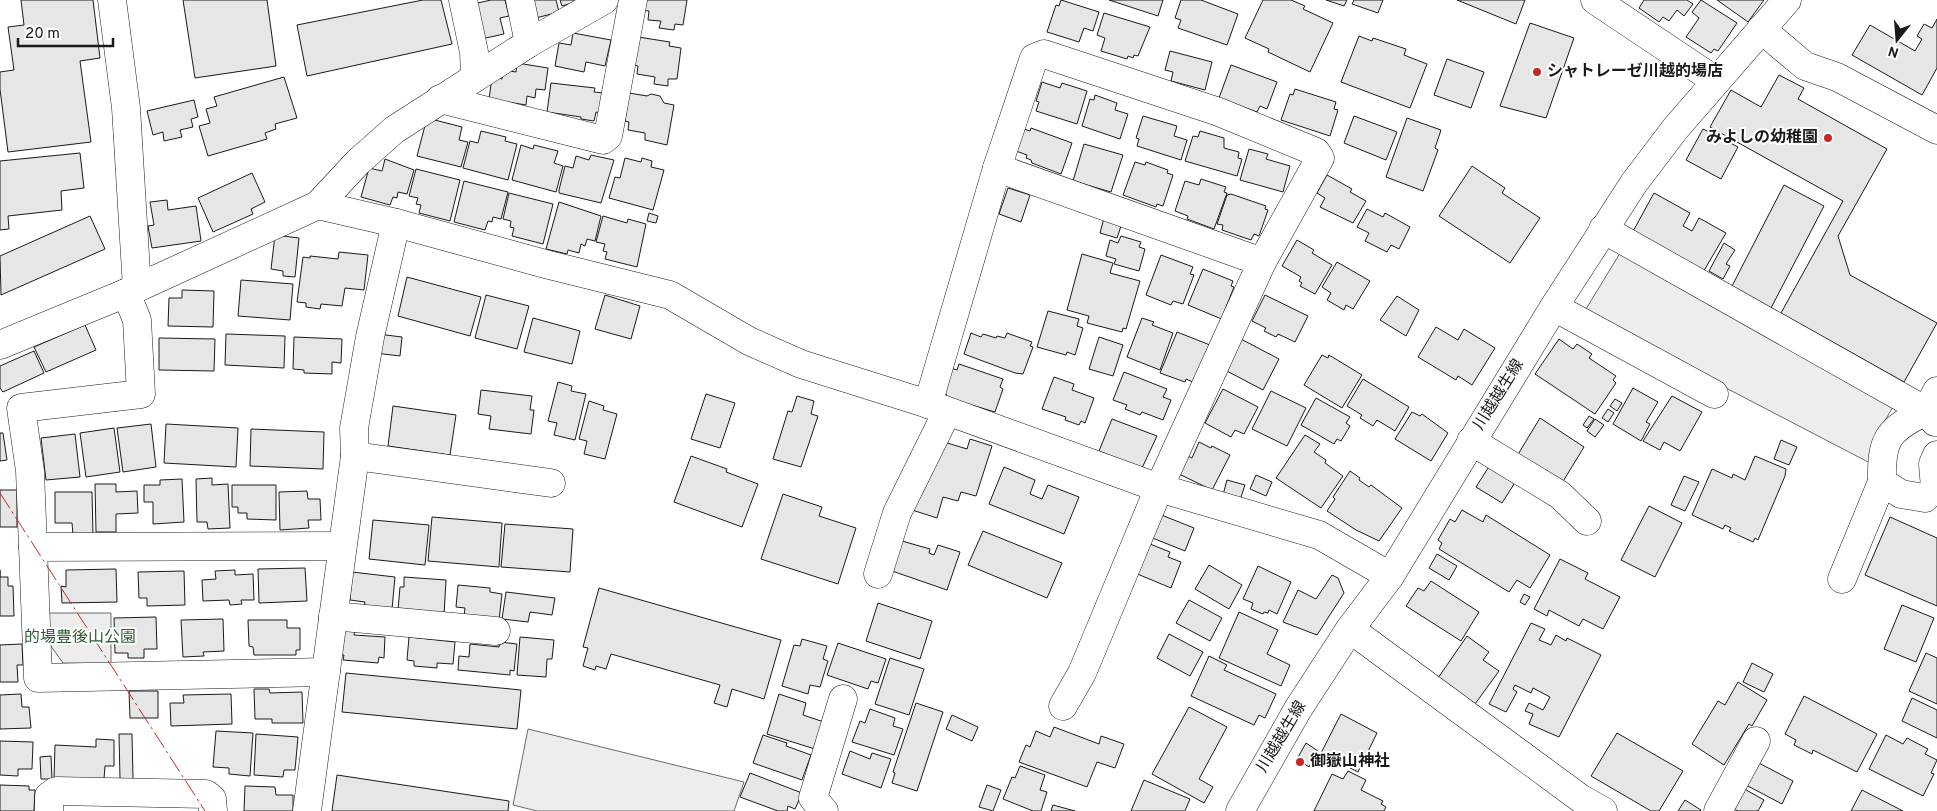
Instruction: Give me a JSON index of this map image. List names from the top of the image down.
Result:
{
  "streets": {
    "street": ["川越越生線"]
  },
  "parks": ["的場豊後山公園"],
  "places": ["シャトレーゼ川越的場店", "みよしの幼稚園", "御嶽山神社"],
  "scale_bar": "20 m",
  "north": "bottom"
}
